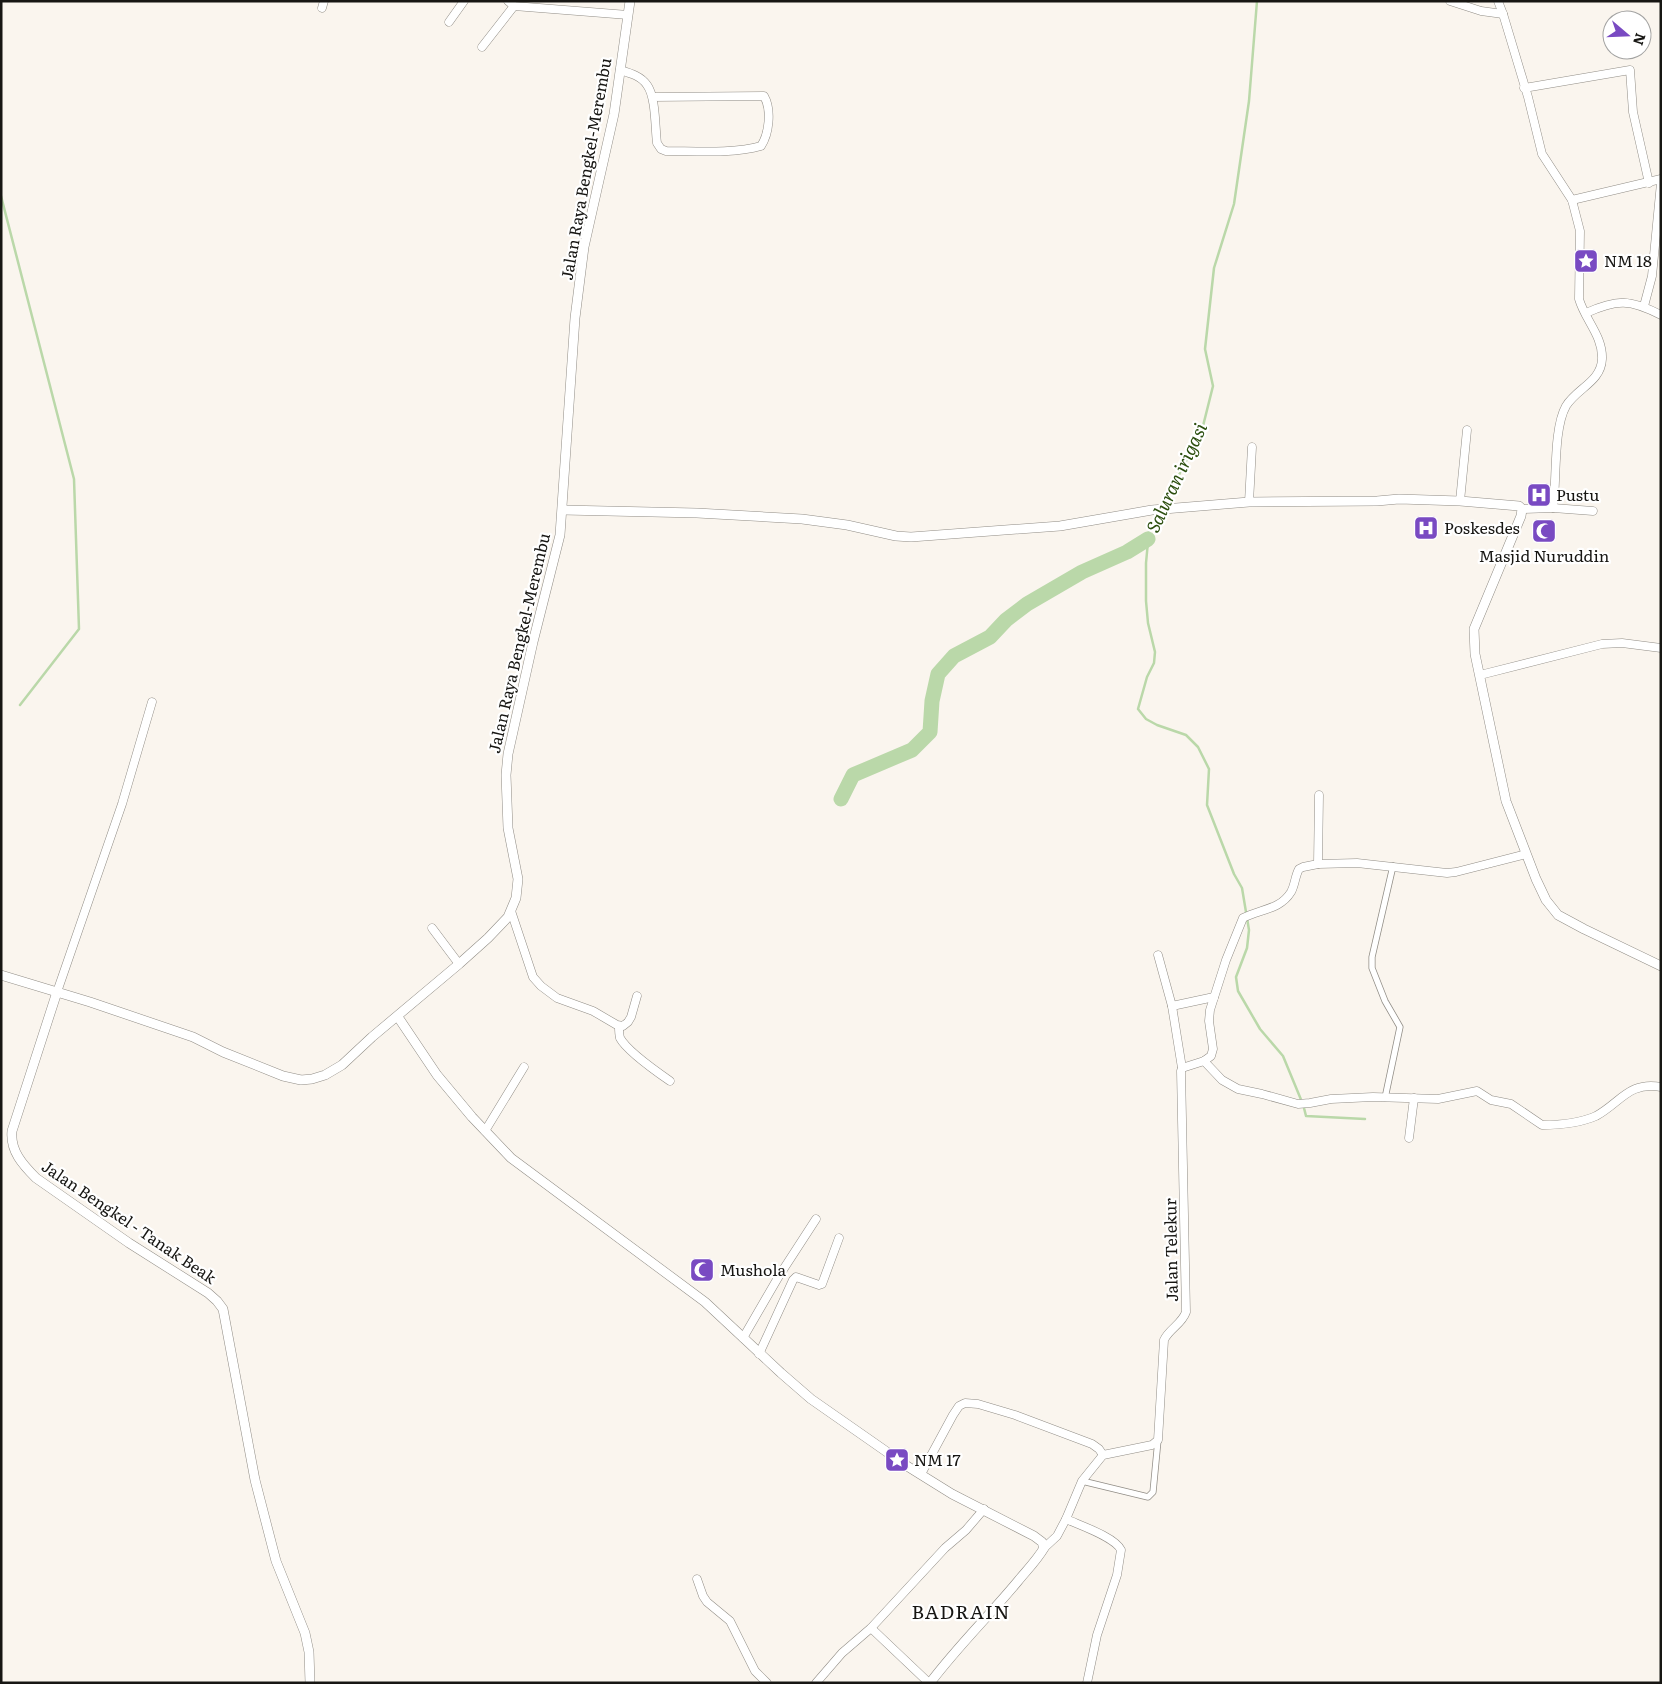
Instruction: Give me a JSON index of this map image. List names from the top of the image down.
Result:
{
  "streets": {
    "street": ["Jalan Raya Bengkel-Merembu", "Jalan Bengkel - Tanak Beak", "Jalan Telekur"]
  },
  "crossings": [
    ["Jalan Raya Bengkel-Merembu", "Jalan Bengkel - Tanak Beak"]
  ],
  "districts": ["BADRAIN"],
  "water": ["Saluran irigasi"],
  "places": {
    "place": ["NM 18", "NM 17"],
    "hospital": ["Pustu", "Poskesdes"],
    "mosque": ["Masjid Nuruddin", "Mushola"]
  },
  "north": "right"
}
